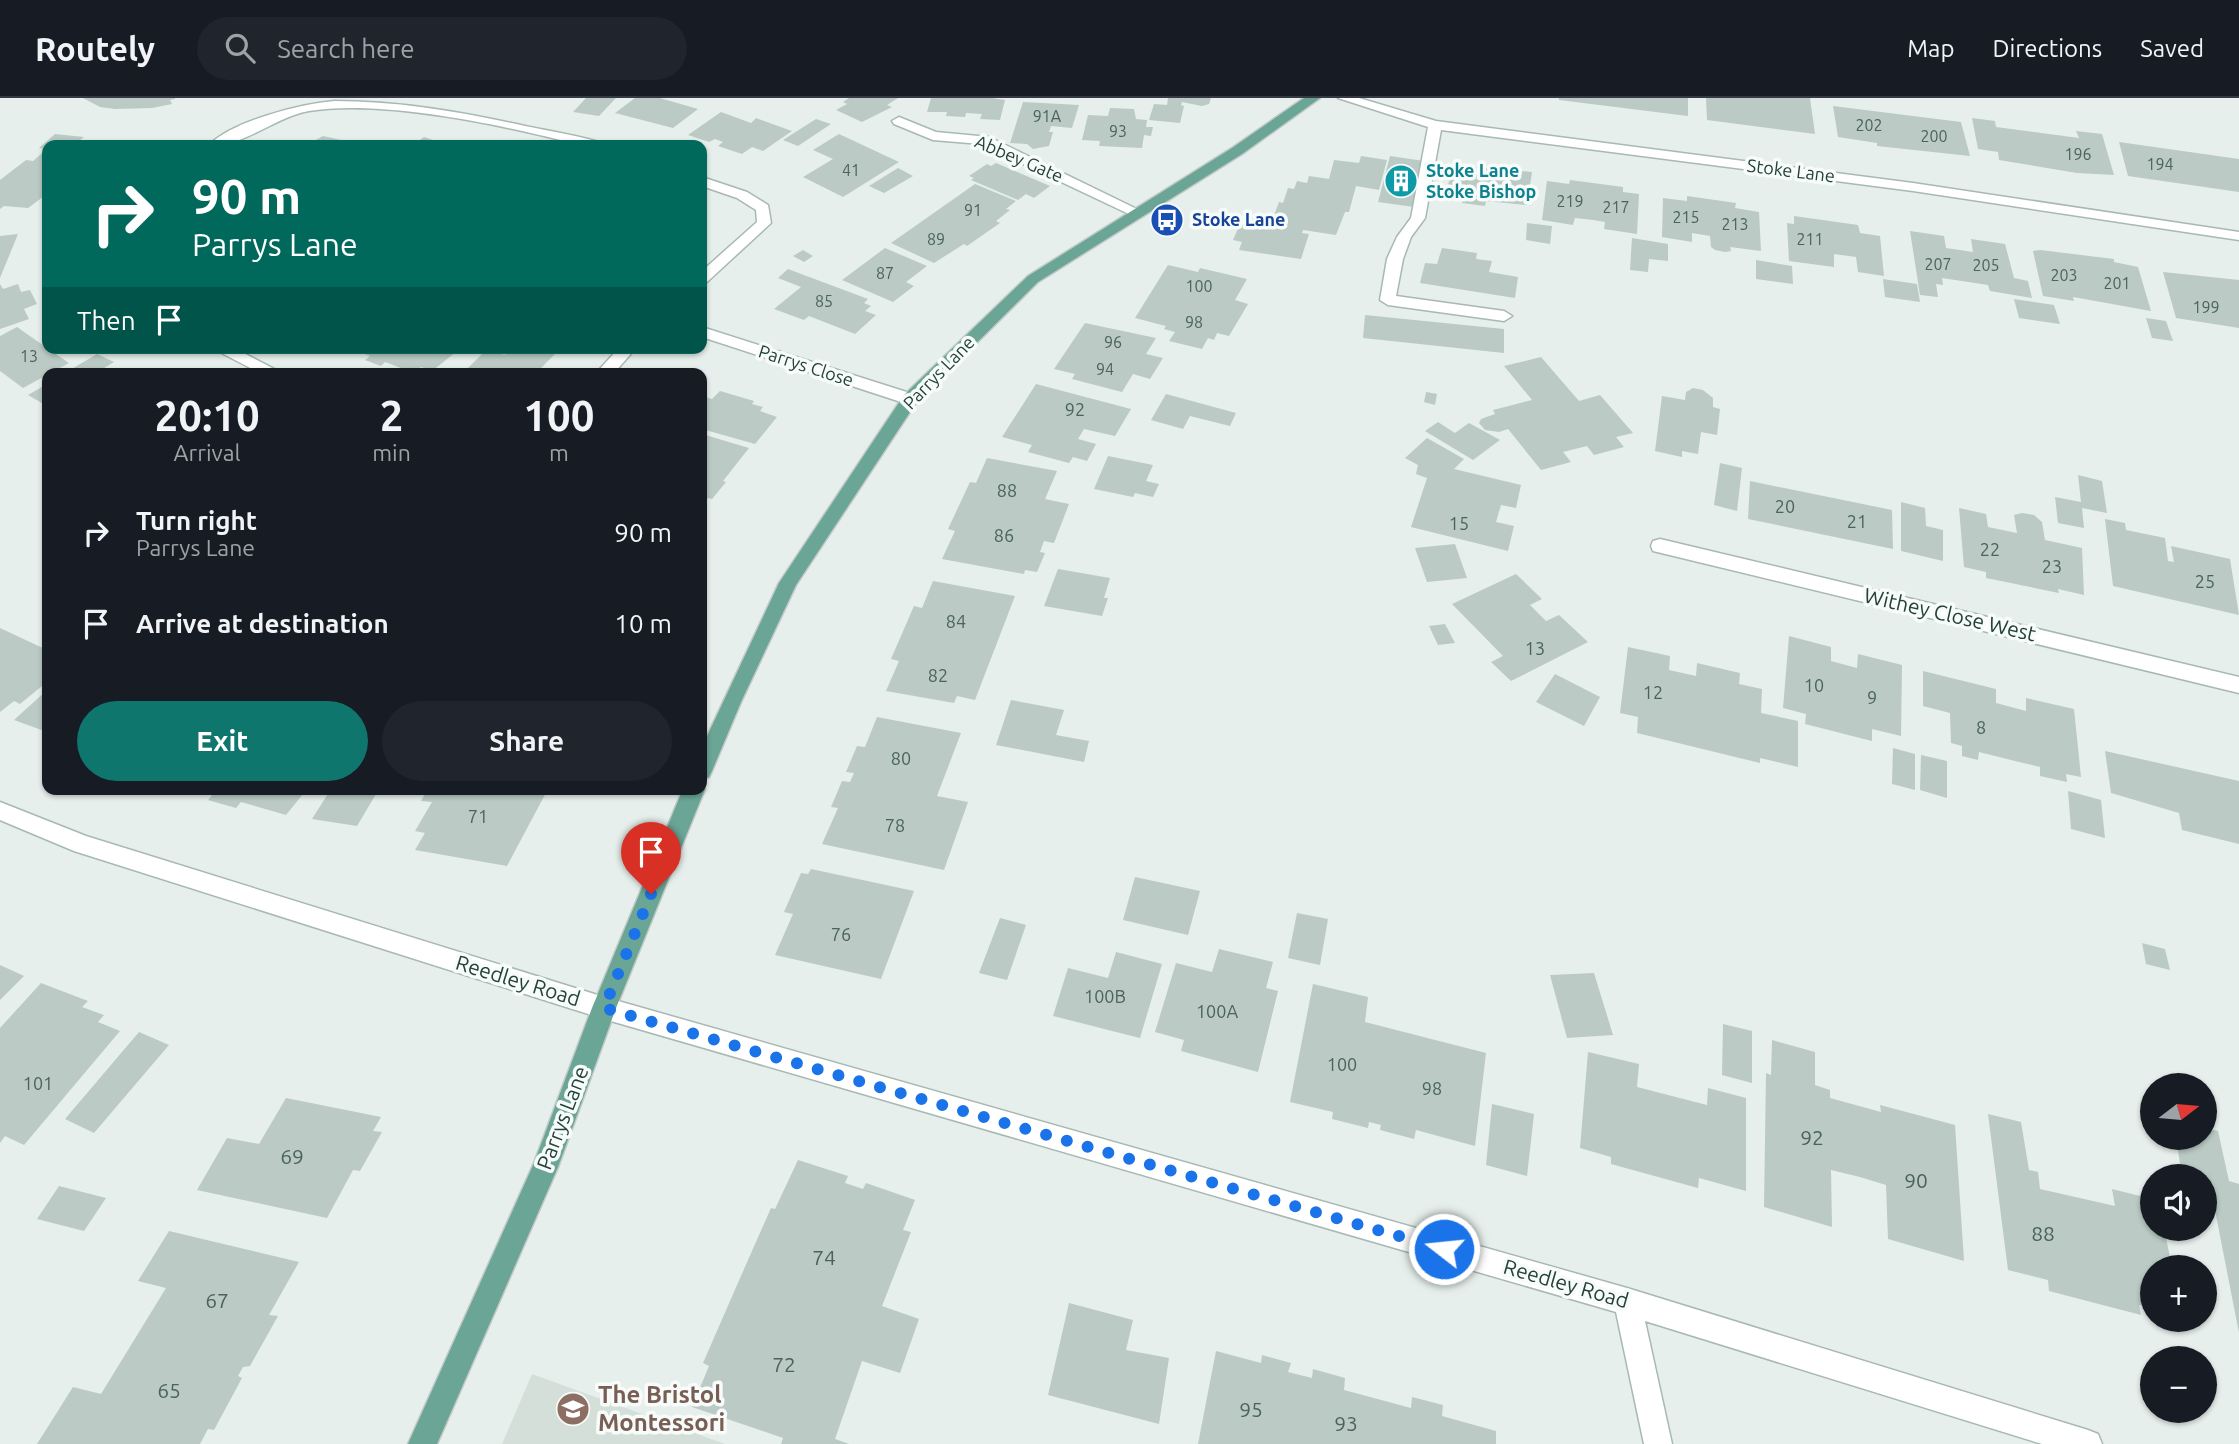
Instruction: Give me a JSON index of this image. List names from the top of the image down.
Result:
{
  "streets": {
    "main road": ["Parrys Lane"],
    "street": [
      "Abbey Gate",
      "Stoke Lane",
      "Parrys Close",
      "Withey Close West",
      "Reedley Road"
    ]
  },
  "crossings": [
    ["Abbey Gate", "Parrys Lane"],
    ["Parrys Close", "Parrys Lane"],
    ["Parrys Lane", "Reedley Road"]
  ],
  "places": {
    "building": ["Stoke Lane Stoke Bishop"],
    "bus stop": ["Stoke Lane"],
    "school or university": ["The Bristol Montessori"]
  },
  "house_numbers": [
    "91A",
    "202",
    "93",
    "200",
    "196",
    "194",
    "41",
    "219",
    "217",
    "91",
    "215",
    "213",
    "89",
    "211",
    "207",
    "205",
    "87",
    "203",
    "201",
    "100",
    "85",
    "199",
    "98",
    "96",
    "13",
    "94",
    "92",
    "88",
    "20",
    "21",
    "15",
    "86",
    "22",
    "23",
    "25",
    "84",
    "13",
    "82",
    "10",
    "12",
    "9",
    "8",
    "80",
    "71",
    "78",
    "76",
    "100B",
    "100A",
    "100",
    "101",
    "98",
    "92",
    "69",
    "90",
    "88",
    "74",
    "67",
    "72",
    "65",
    "95",
    "93"
  ],
  "north": "right",
  "page": {
    "header": "Routely",
    "search": "Search here",
    "nav": ["Map", "Directions", "Saved"],
    "turn": ["90 m", "Parrys Lane"],
    "then": "Then",
    "eta": [
      "20:10",
      "Arrival",
      "2",
      "min",
      "100",
      "m"
    ],
    "list": [
      {
        "name": "Turn right",
        "note": "Parrys Lane",
        "value": "90 m"
      },
      {
        "name": "Arrive at destination",
        "value": "10 m"
      }
    ],
    "buttons": ["Exit", "Share"],
    "map_buttons": ["+", "−"]
  }
}
